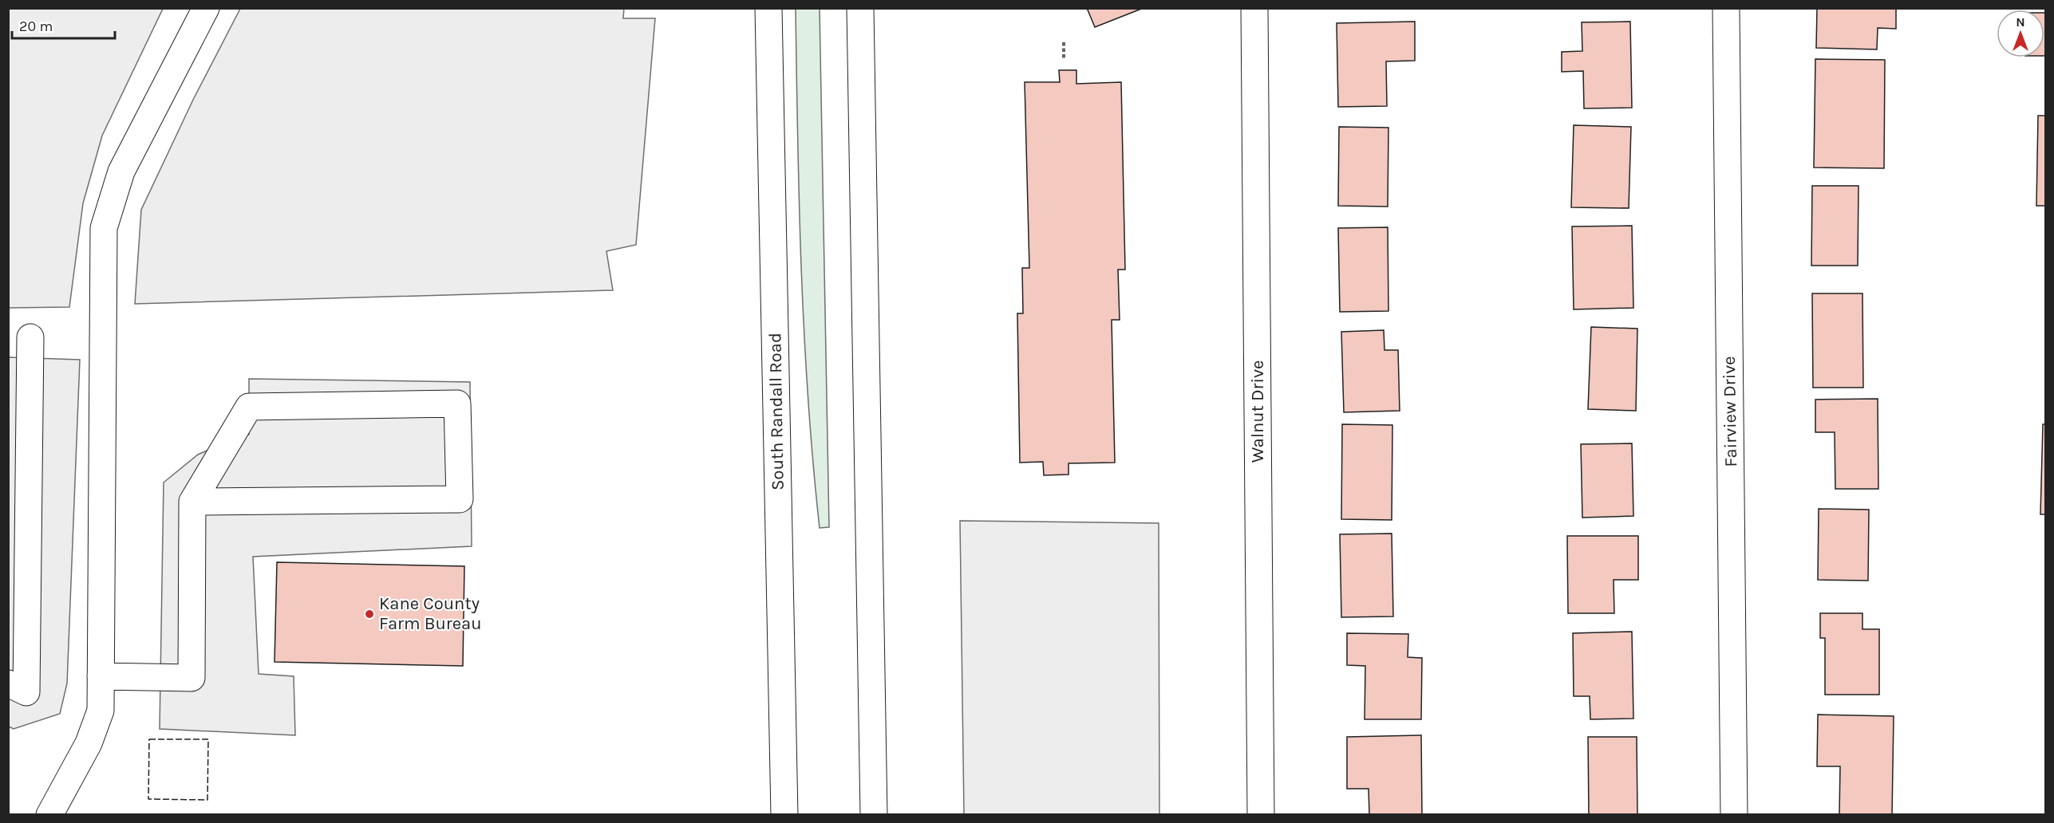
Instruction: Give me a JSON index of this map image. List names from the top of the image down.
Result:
{
  "streets": {
    "street": ["South Randall Road", "Walnut Drive", "Fairview Drive"]
  },
  "places": ["Kane County Farm Bureau"],
  "scale_bar": "20 m",
  "north": "top"
}
